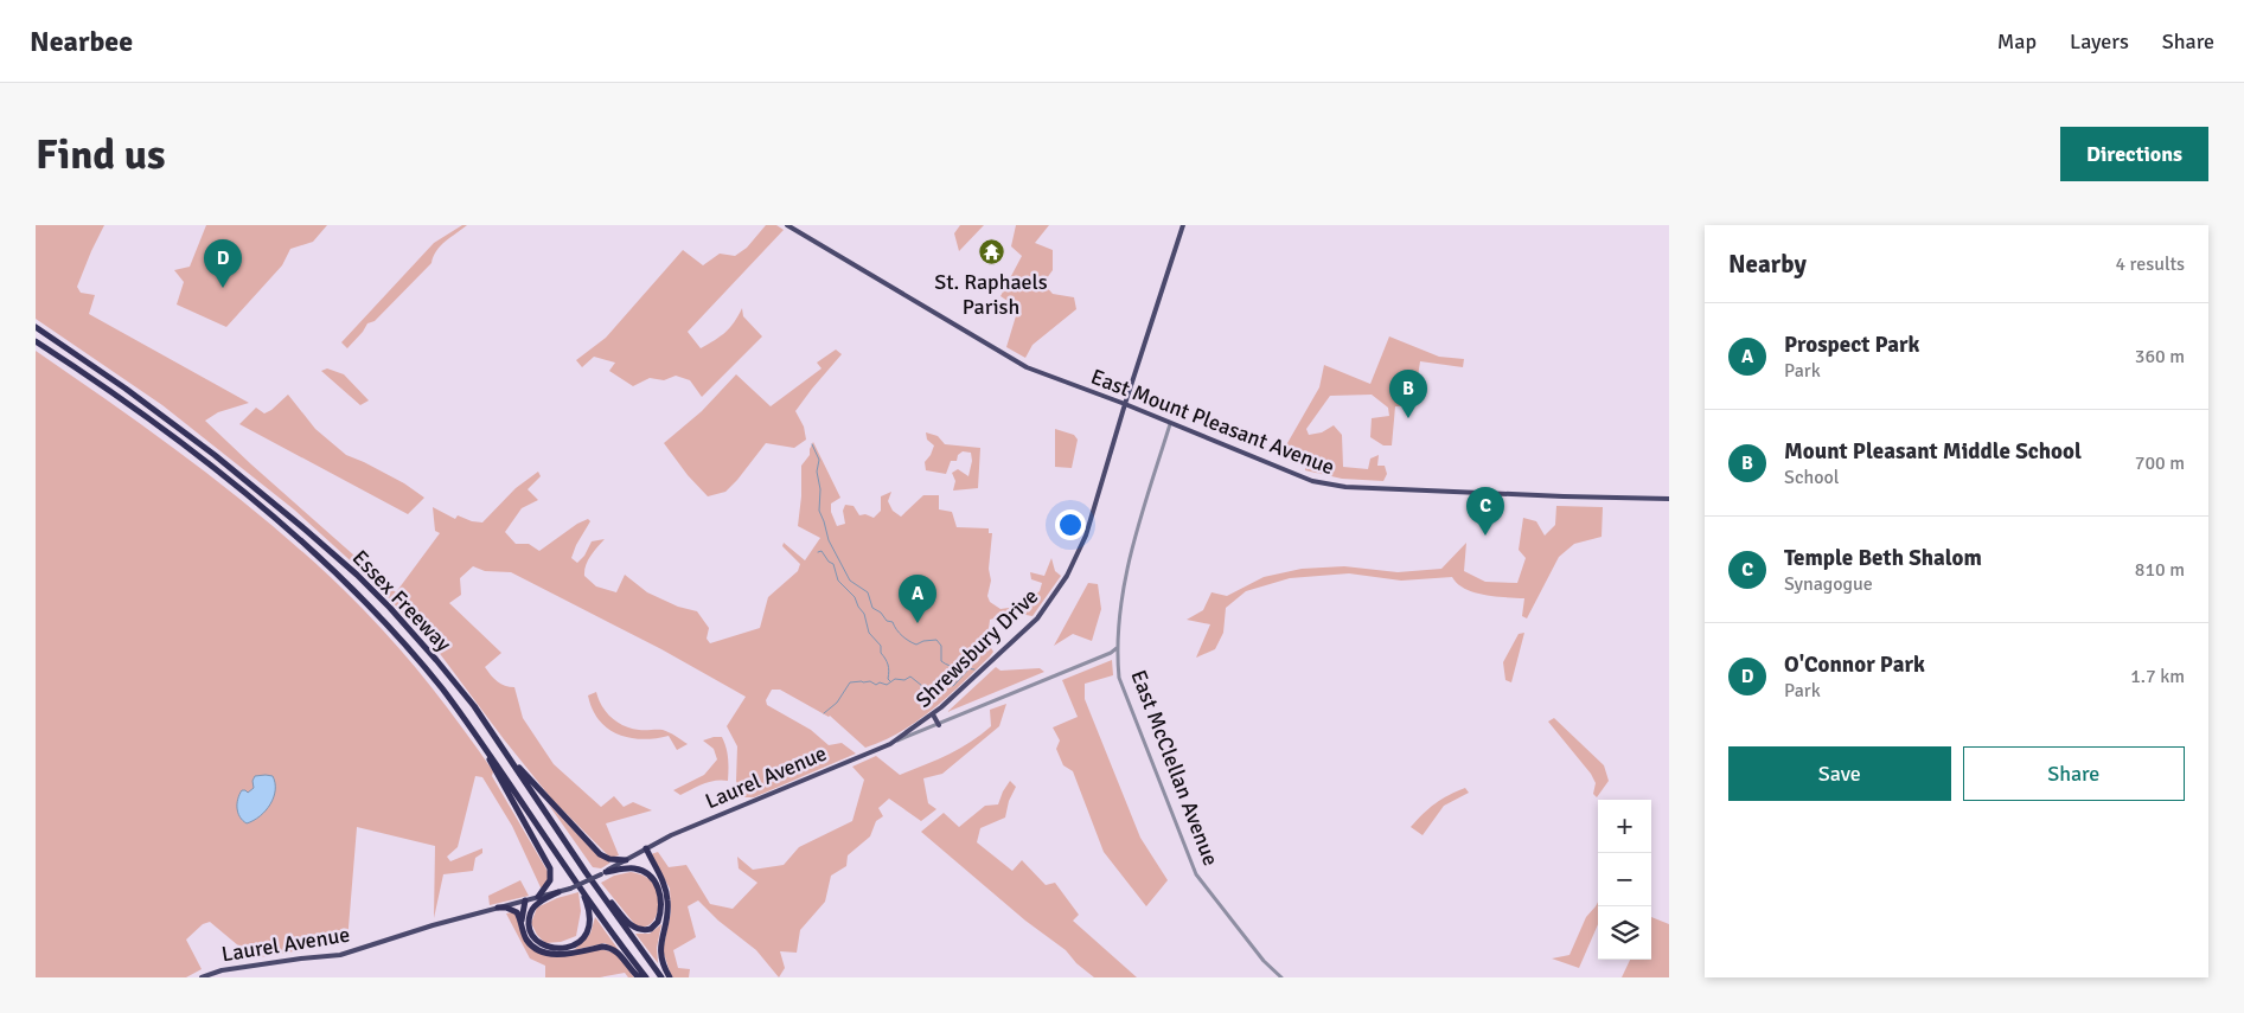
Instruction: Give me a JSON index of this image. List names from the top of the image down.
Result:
{
  "streets": {
    "highway": ["Essex Freeway"],
    "main road": ["East Mount Pleasant Avenue", "Shrewsbury Drive", "Laurel Avenue"],
    "street": ["East McClellan Avenue"]
  },
  "crossings": [
    ["East Mount Pleasant Avenue", "Shrewsbury Drive"],
    ["Shrewsbury Drive", "Laurel Avenue"],
    ["East McClellan Avenue", "Laurel Avenue"]
  ],
  "places": {
    "temple": ["St. Raphaels Parish"]
  },
  "page": {
    "header": "Nearbee",
    "nav": ["Map", "Layers", "Share"],
    "buttons": [
      "Directions",
      ["Save", "Share"]
    ],
    "title": "Find us",
    "heading": ["Nearby", "4 results"],
    "pins": [
      "D",
      "B",
      "C",
      "A"
    ],
    "list": [
      {
        "mark": "A",
        "name": "Prospect Park",
        "note": "Park",
        "value": "360 m"
      },
      {
        "mark": "B",
        "name": "Mount Pleasant Middle School",
        "note": "School",
        "value": "700 m"
      },
      {
        "mark": "C",
        "name": "Temple Beth Shalom",
        "note": "Synagogue",
        "value": "810 m"
      },
      {
        "mark": "D",
        "name": "O'Connor Park",
        "note": "Park",
        "value": "1.7 km"
      }
    ],
    "map_buttons": ["+", "−"]
  }
}
